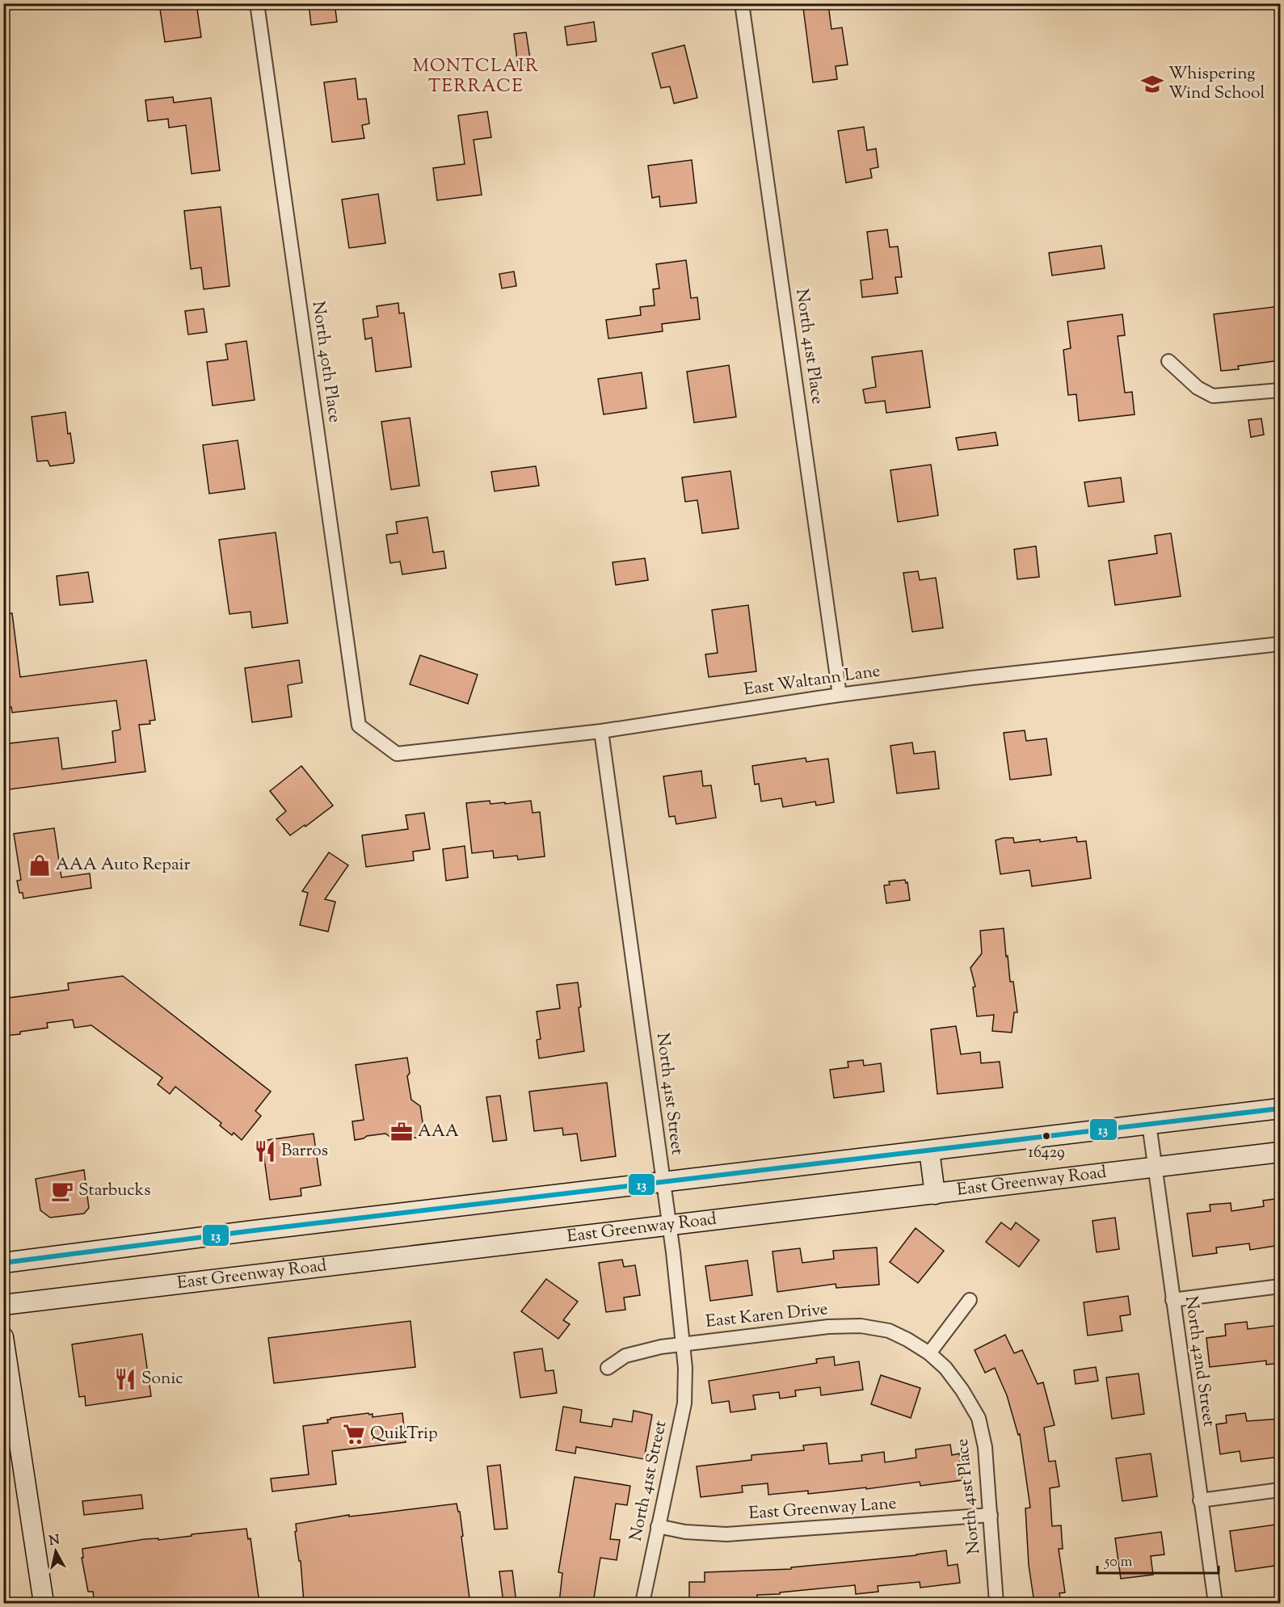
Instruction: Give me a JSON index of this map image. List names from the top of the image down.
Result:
{
  "streets": {
    "main road": ["East Greenway Road"],
    "street": [
      "North 41st Place",
      "North 40th Place",
      "East Waltann Lane",
      "North 41st Street",
      "East Karen Drive",
      "North 42nd Street",
      "East Greenway Lane"
    ]
  },
  "crossings": [
    ["North 41st Place", "East Waltann Lane"],
    ["North 41st Place", "East Karen Drive"],
    ["North 41st Place", "East Greenway Lane"],
    ["North 40th Place", "East Waltann Lane"],
    ["East Waltann Lane", "North 41st Street"],
    ["North 41st Street", "East Greenway Road"],
    ["North 41st Street", "East Karen Drive"],
    ["North 41st Street", "East Greenway Lane"],
    ["East Greenway Road", "North 42nd Street"]
  ],
  "districts": ["MONTCLAIR TERRACE"],
  "places": {
    "school or university": ["Whispering Wind School"],
    "shop": ["AAA Auto Repair"],
    "office": ["AAA"],
    "other": ["16429"],
    "restaurant": ["Barros", "Sonic"],
    "cafe": ["Starbucks"],
    "supermarket": ["QuikTrip"]
  },
  "lines": ["transit line 13"],
  "scale_bar": "50 m",
  "north": "top"
}
